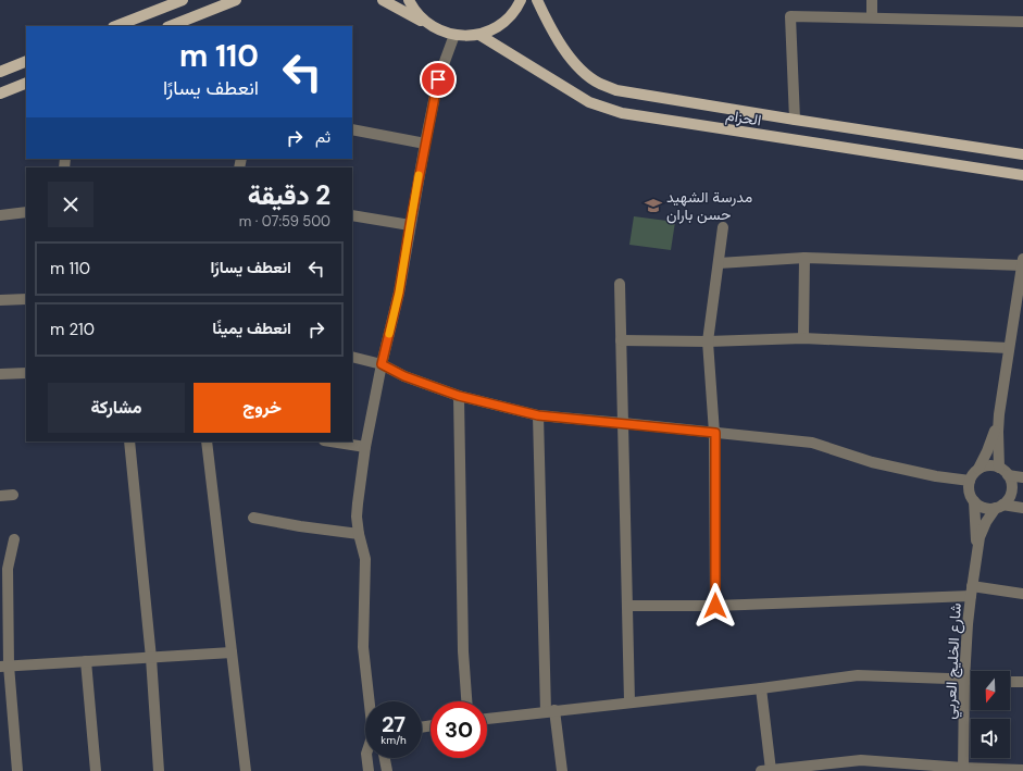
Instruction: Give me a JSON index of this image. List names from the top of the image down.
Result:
{
  "streets": {
    "main road": ["الحزام"],
    "street": ["شارع الخليج العربي"]
  },
  "places": {
    "school or university": ["مدرسة الشهيد حسن باران"]
  },
  "north": "bottom",
  "page": {
    "turn": ["110 m", "انعطف يسارًا"],
    "then": "ثم",
    "heading": ["2 دقيقة", "500 m · 07:59"],
    "list": [
      {
        "name": "انعطف يسارًا",
        "value": "110 m"
      },
      {
        "name": "انعطف يمينًا",
        "value": "210 m"
      }
    ],
    "buttons": ["خروج", "مشاركة"],
    "speed": "27 km/h",
    "limit": "30"
  }
}
